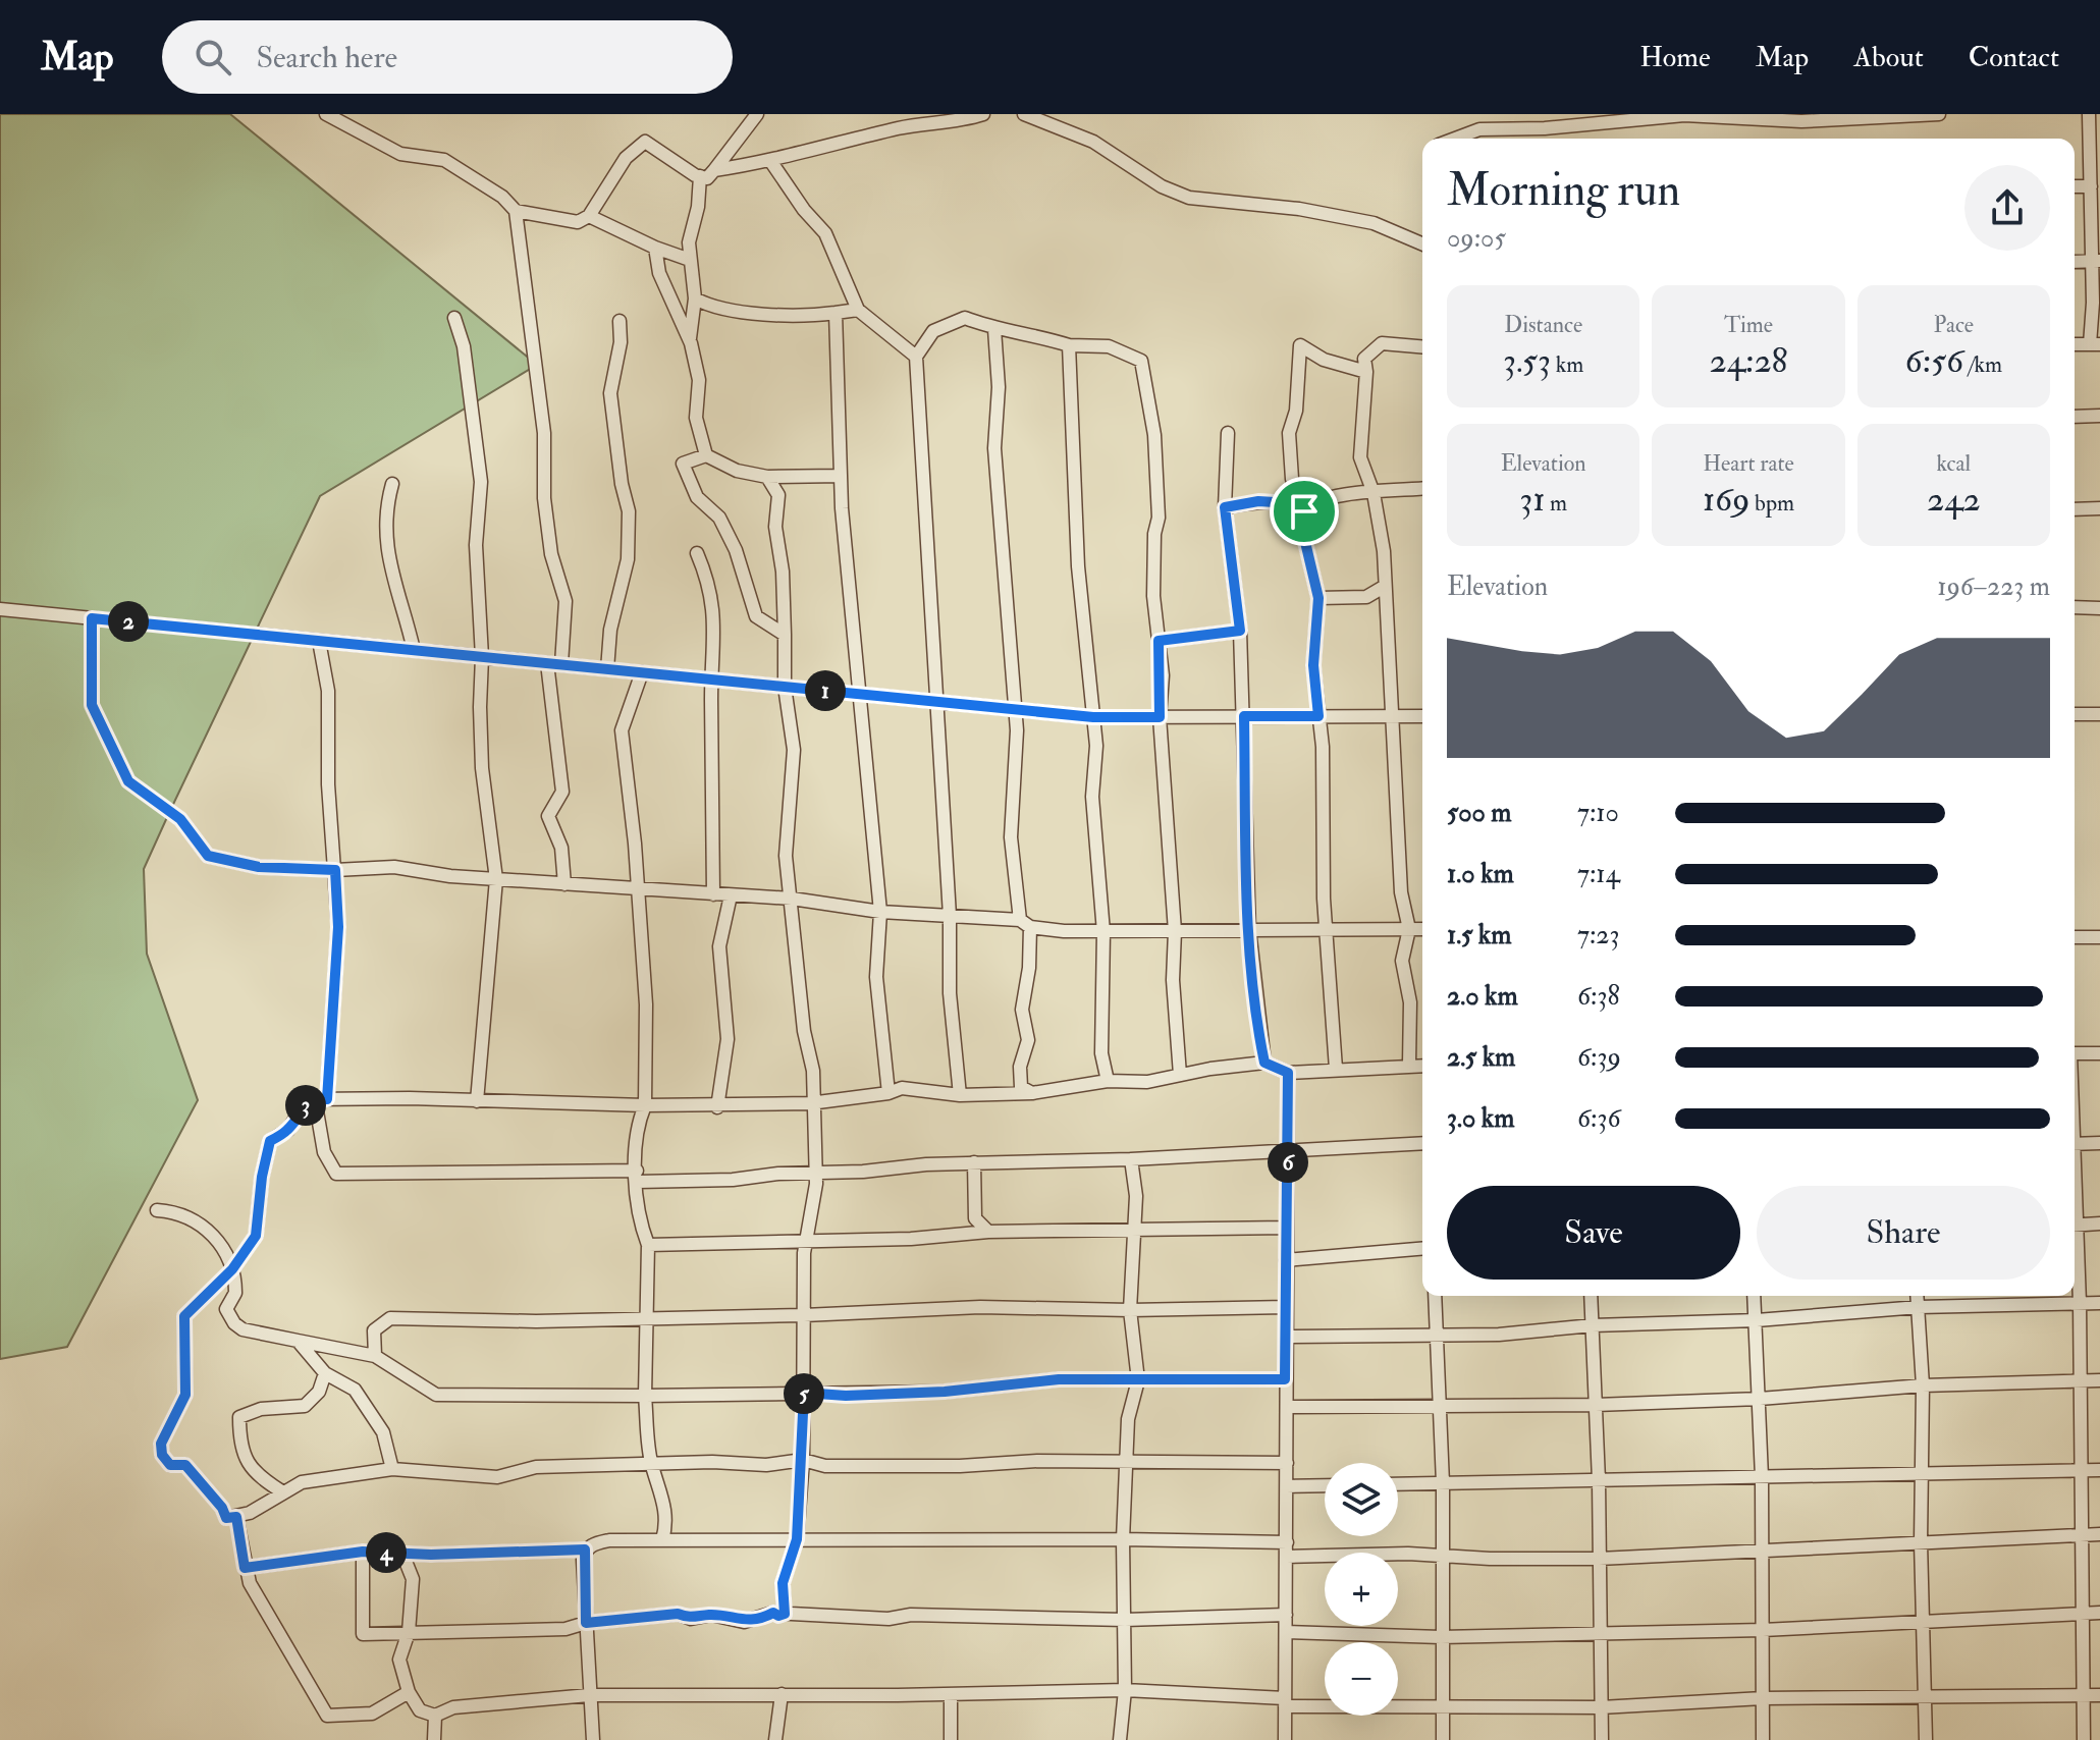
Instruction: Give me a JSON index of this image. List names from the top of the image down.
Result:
{
  "page": {
    "header": "Map",
    "search": "Search here",
    "nav": [
      "Home",
      "Map",
      "About",
      "Contact"
    ],
    "heading": ["Morning run", "09:05"],
    "stats": [
      ["Distance", "3.53 km"],
      ["Time", "24:28"],
      ["Pace", "6:56 /km"],
      ["Elevation", "31 m"],
      ["Heart rate", "169 bpm"],
      ["kcal", "242"]
    ],
    "chart": ["Elevation", "196–223 m"],
    "pins": [
      "2",
      "1",
      "3",
      "6",
      "5",
      "4"
    ],
    "list": [
      {
        "name": "500 m",
        "note": "7:10"
      },
      {
        "name": "1.0 km",
        "note": "7:14"
      },
      {
        "name": "1.5 km",
        "note": "7:23"
      },
      {
        "name": "2.0 km",
        "note": "6:38"
      },
      {
        "name": "2.5 km",
        "note": "6:39"
      },
      {
        "name": "3.0 km",
        "note": "6:36"
      }
    ],
    "buttons": ["Save", "Share"],
    "map_buttons": ["+", "−"]
  }
}
